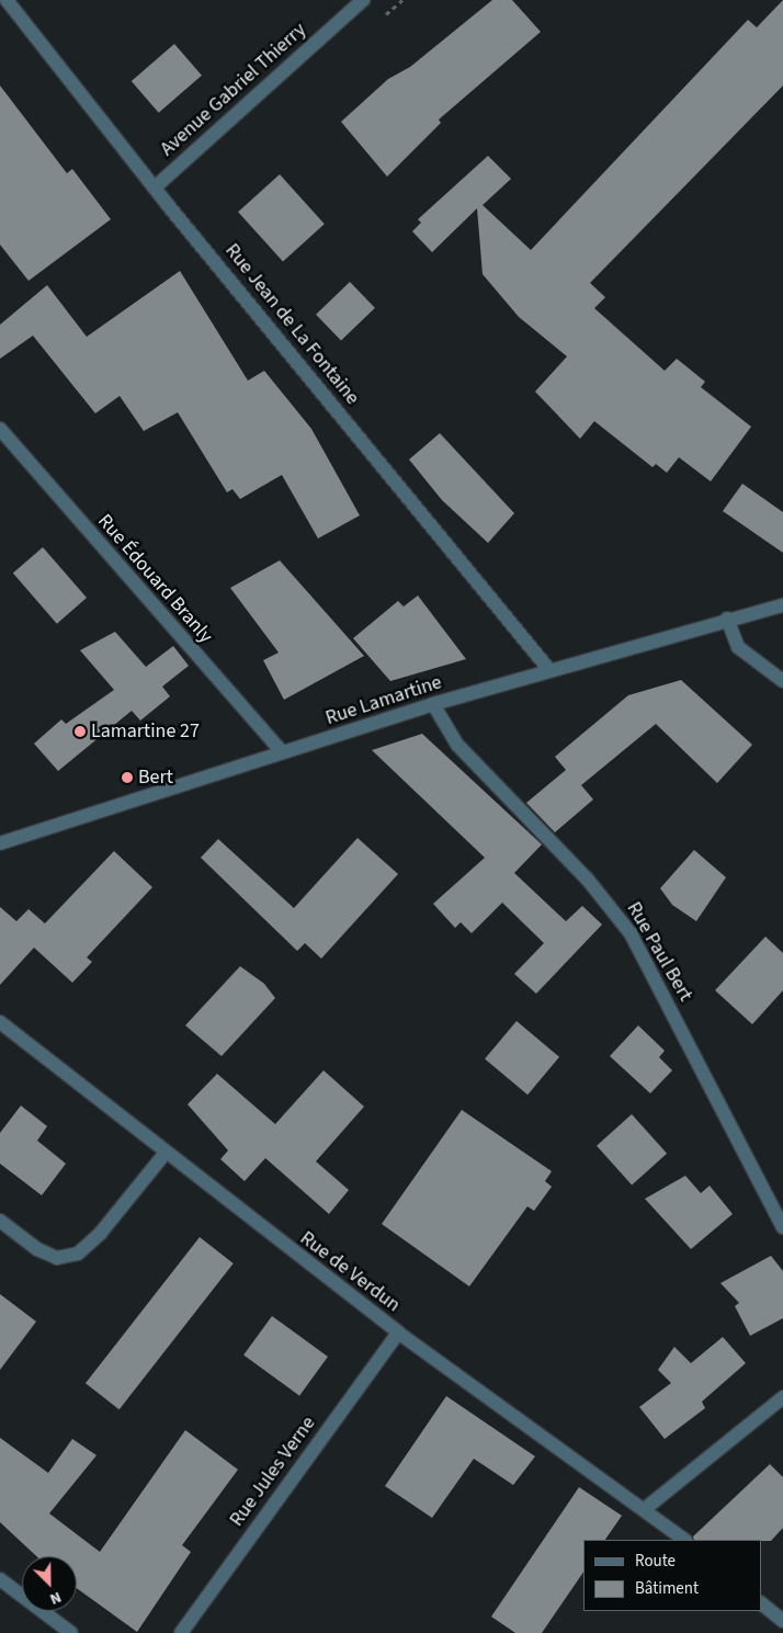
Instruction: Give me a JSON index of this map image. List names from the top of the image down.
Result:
{
  "streets": {
    "street": [
      "Avenue Gabriel Thierry",
      "Rue Jean de La Fontaine",
      "Rue Édouard Branly",
      "Rue Lamartine",
      "Rue Paul Bert",
      "Rue de Verdun",
      "Rue Jules Verne"
    ]
  },
  "crossings": [
    ["Avenue Gabriel Thierry", "Rue Jean de La Fontaine"],
    ["Rue Jean de La Fontaine", "Rue Lamartine"],
    ["Rue Édouard Branly", "Rue Lamartine"],
    ["Rue Lamartine", "Rue Paul Bert"],
    ["Rue de Verdun", "Rue Jules Verne"]
  ],
  "places": ["Lamartine 27", "Bert"],
  "legend": ["Route", "Bâtiment"],
  "north": "bottom right"
}
